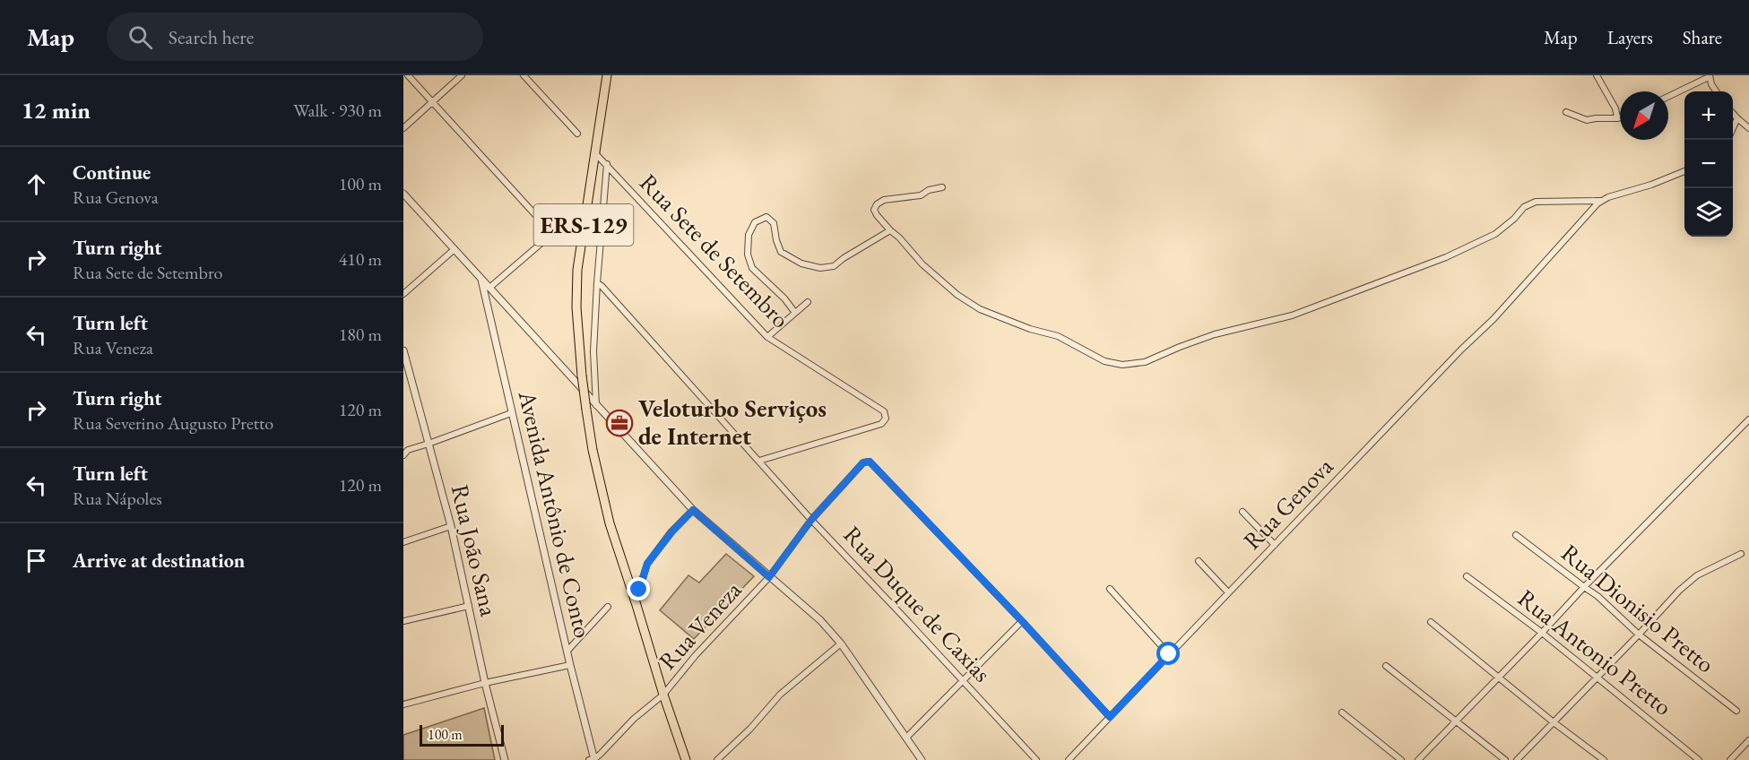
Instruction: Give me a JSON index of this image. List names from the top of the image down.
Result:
{
  "streets": {
    "main road": ["ERS-129"],
    "street": [
      "Rua Sete de Setembro",
      "Rua Genova",
      "Avenida Antônio de Conto",
      "Rua João Sana",
      "Rua Duque de Caxias",
      "Rua Dionisio Pretto",
      "Rua Veneza",
      "Rua Antonio Pretto"
    ]
  },
  "crossings": [
    ["ERS-129", "Rua Sete de Setembro"],
    ["ERS-129", "Rua Veneza"],
    ["Rua Sete de Setembro", "Rua Duque de Caxias"],
    ["Avenida Antônio de Conto", "Rua Veneza"],
    ["Rua Duque de Caxias", "Rua Veneza"]
  ],
  "places": {
    "office": ["Veloturbo Serviços de Internet"]
  },
  "scale_bar": "100 m",
  "north": "bottom left",
  "page": {
    "header": "Map",
    "search": "Search here",
    "nav": ["Map", "Layers", "Share"],
    "heading": ["12 min", "Walk · 930 m"],
    "map_buttons": ["+", "−"],
    "list": [
      ["Continue", "Rua Genova", "100 m"],
      ["Turn right", "Rua Sete de Setembro", "410 m"],
      ["Turn left", "Rua Veneza", "180 m"],
      ["Turn right", "Rua Severino Augusto Pretto", "120 m"],
      ["Turn left", "Rua Nápoles", "120 m"],
      "Arrive at destination"
    ],
    "scale": "100 m"
  }
}
